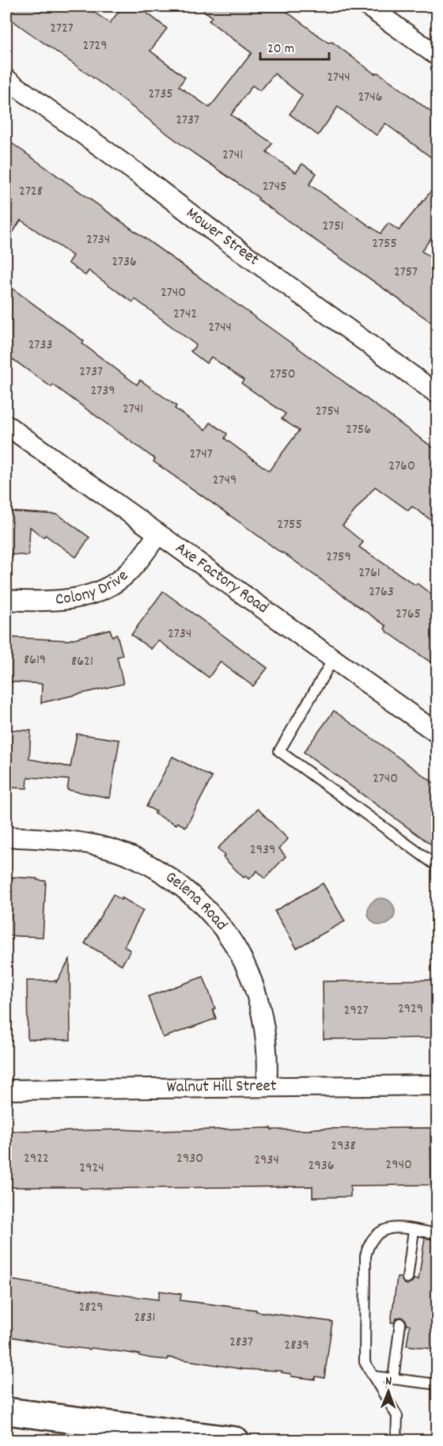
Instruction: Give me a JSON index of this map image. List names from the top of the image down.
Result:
{
  "streets": {
    "street": [
      "Mower Street",
      "Axe Factory Road",
      "Colony Drive",
      "Gelena Road",
      "Walnut Hill Street"
    ]
  },
  "crossings": [
    ["Axe Factory Road", "Colony Drive"],
    ["Gelena Road", "Walnut Hill Street"]
  ],
  "house_numbers": [
    "2727",
    "2729",
    "2744",
    "2735",
    "2746",
    "2737",
    "2741",
    "2745",
    "2728",
    "2751",
    "2734",
    "2755",
    "2736",
    "2757",
    "2740",
    "2742",
    "2744",
    "2733",
    "2737",
    "2750",
    "2739",
    "2741",
    "2754",
    "2756",
    "2747",
    "2760",
    "2749",
    "2755",
    "2759",
    "2761",
    "2763",
    "2765",
    "2734",
    "8619",
    "8621",
    "2740",
    "2939",
    "2929",
    "2927",
    "2938",
    "2922",
    "2930",
    "2934",
    "2940",
    "2936",
    "2924",
    "2829",
    "2831",
    "2837",
    "2839"
  ],
  "scale_bar": "20 m",
  "north": "top"
}
